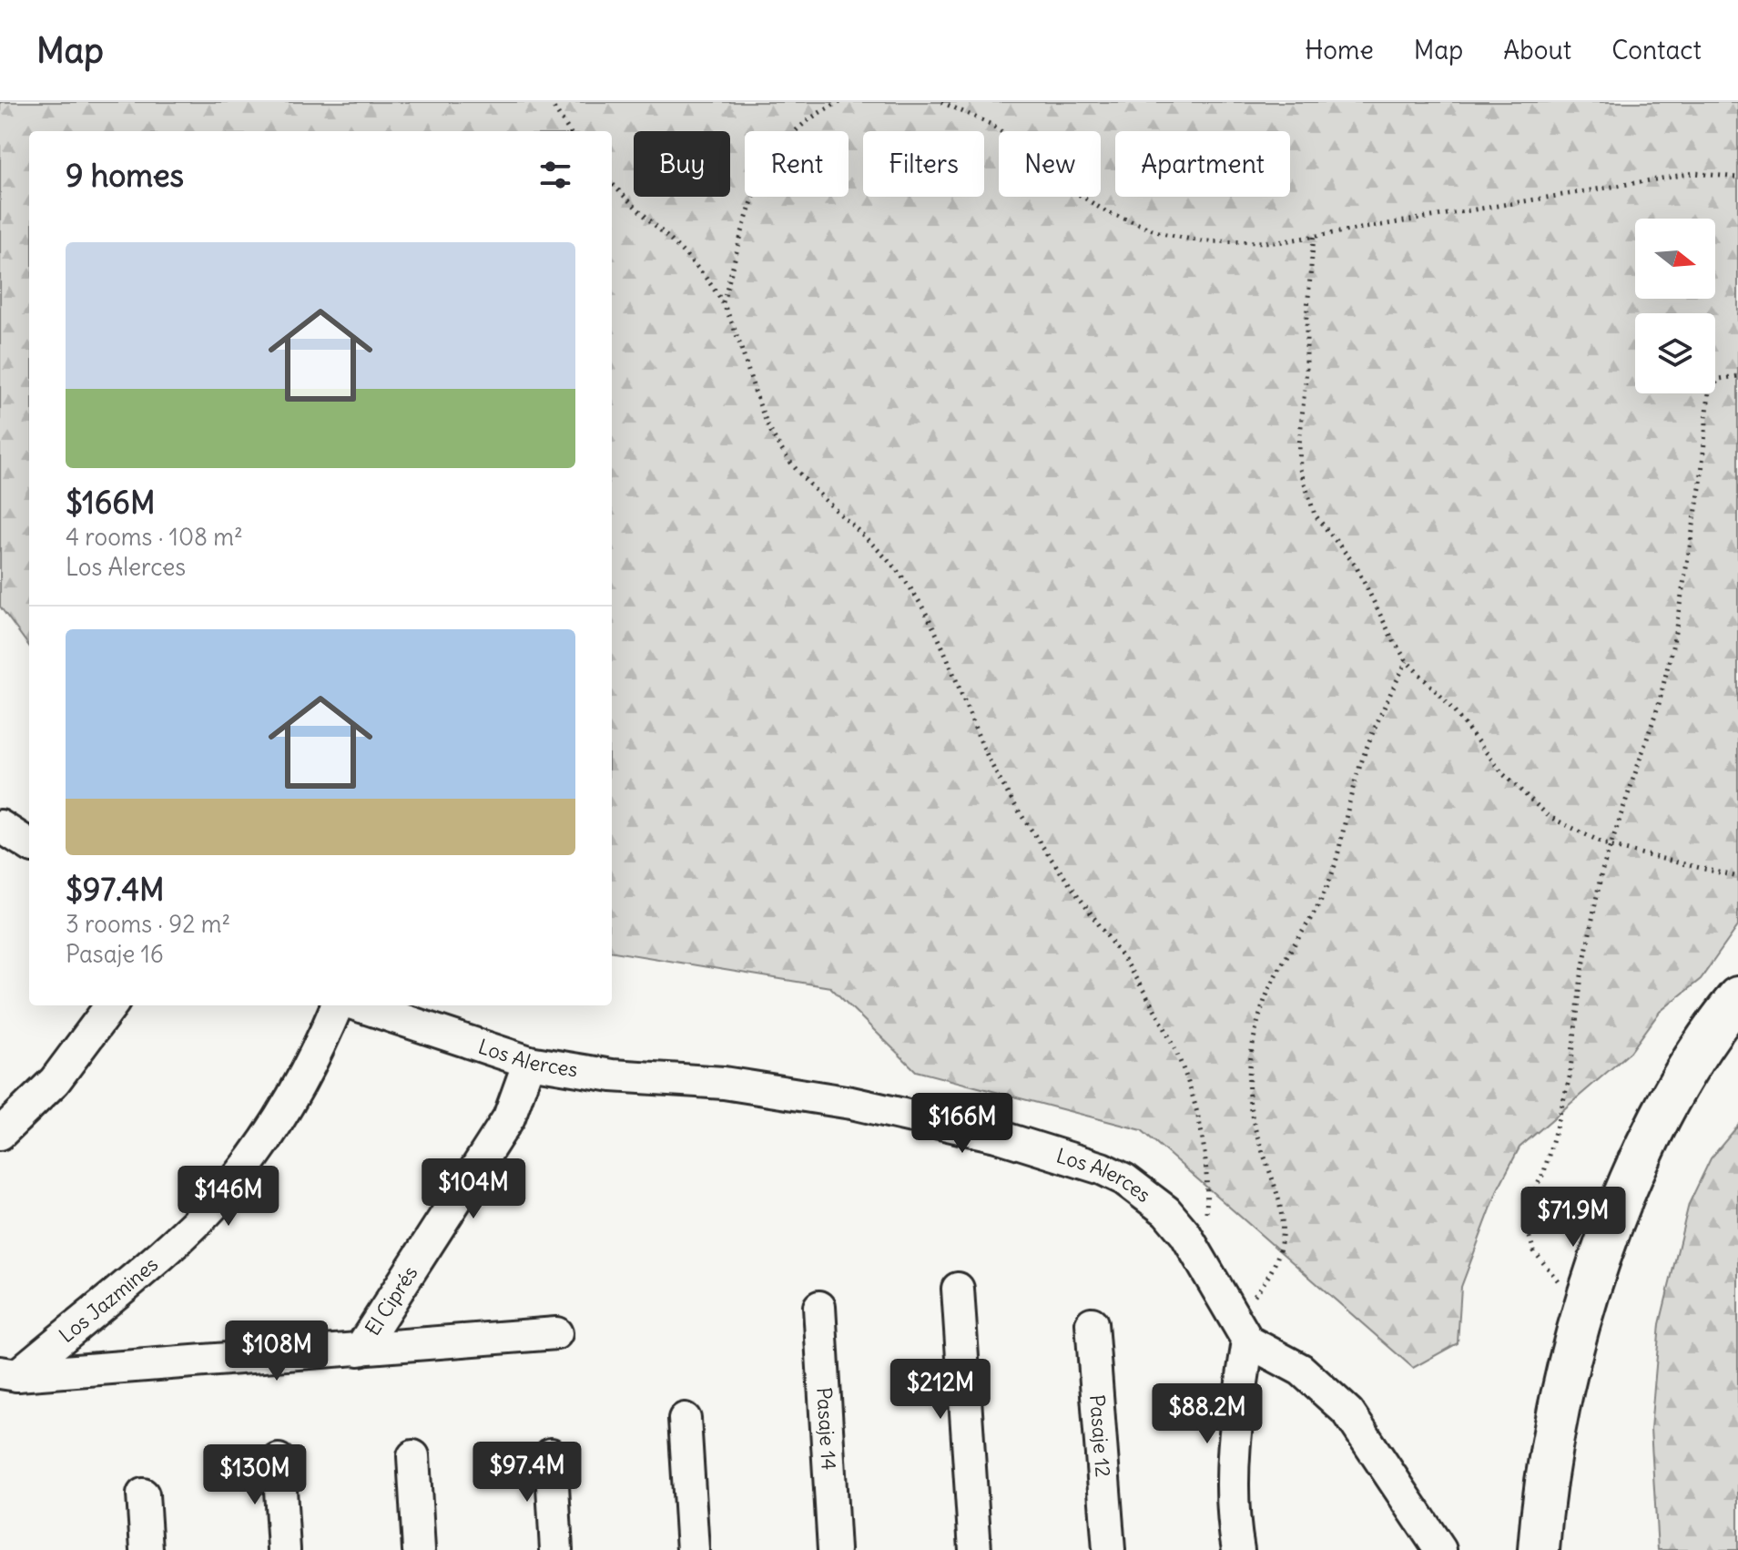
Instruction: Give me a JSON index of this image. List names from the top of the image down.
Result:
{
  "streets": {
    "street": [
      "Los Alerces",
      "Los Jazmines",
      "El Ciprés",
      "Pasaje 14",
      "Pasaje 12"
    ]
  },
  "crossings": [
    ["Los Alerces", "El Ciprés"]
  ],
  "north": "right",
  "page": {
    "header": "Map",
    "nav": [
      "Home",
      "Map",
      "About",
      "Contact"
    ],
    "chip": [
      "Buy",
      "Rent",
      "Filters",
      "New",
      "Apartment"
    ],
    "heading": "9 homes",
    "list": [
      {
        "name": "$166M",
        "note": "4 rooms · 108 m² · Los Alerces"
      },
      {
        "name": "$97.4M",
        "note": "3 rooms · 92 m² · Pasaje 16"
      }
    ],
    "price": [
      "$166M",
      "$104M",
      "$146M",
      "$71.9M",
      "$108M",
      "$212M",
      "$88.2M",
      "$97.4M",
      "$130M"
    ]
  }
}
